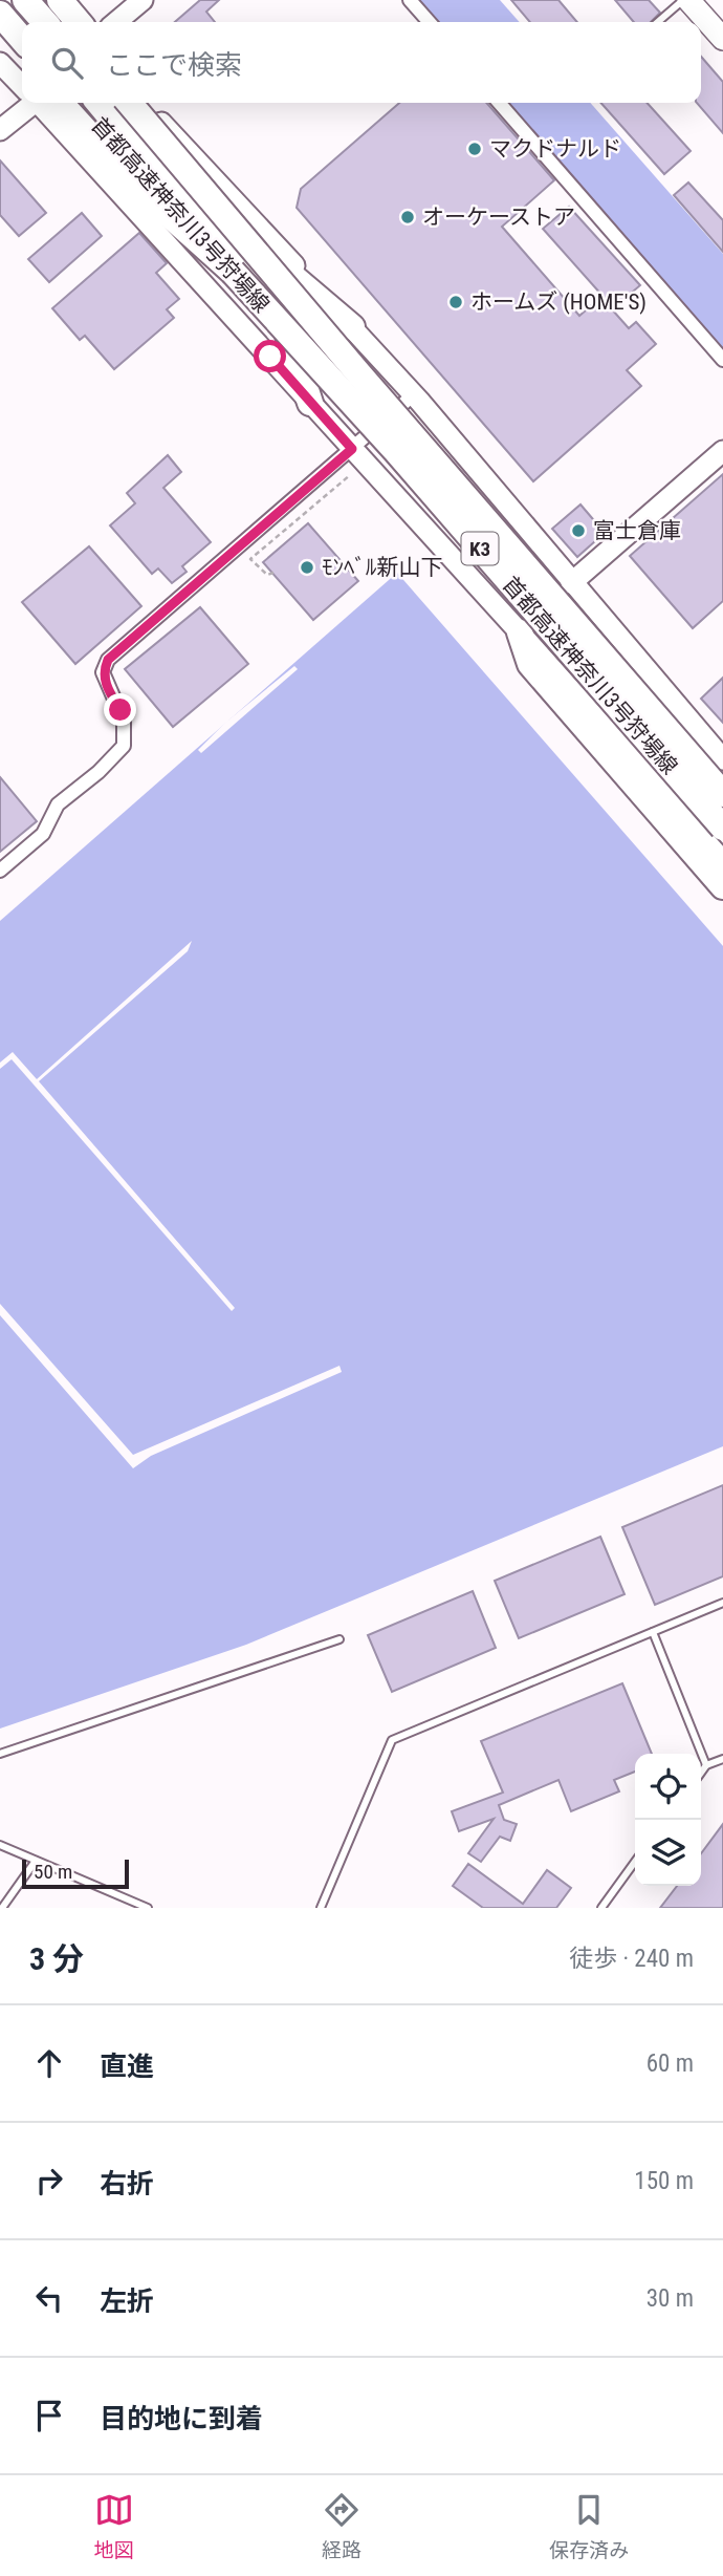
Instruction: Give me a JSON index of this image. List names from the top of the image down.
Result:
{
  "streets": {
    "highway": ["首都高速神奈川3号狩場線", "K3"]
  },
  "crossings": [
    ["首都高速神奈川3号狩場線", "K3"]
  ],
  "places": [
    "マクドナルド",
    "オーケーストア",
    "ホームズ (HOME'S)",
    "富士倉庫",
    "ﾓﾝﾍﾞﾙ新山下"
  ],
  "scale_bar": "50 m",
  "page": {
    "search": "ここで検索",
    "scale": "50 m",
    "heading": ["3 分", "徒歩 · 240 m"],
    "list": [
      ["直進", "60 m"],
      ["右折", "150 m"],
      ["左折", "30 m"],
      "目的地に到着"
    ],
    "nav": ["地図", "経路", "保存済み"]
  }
}
